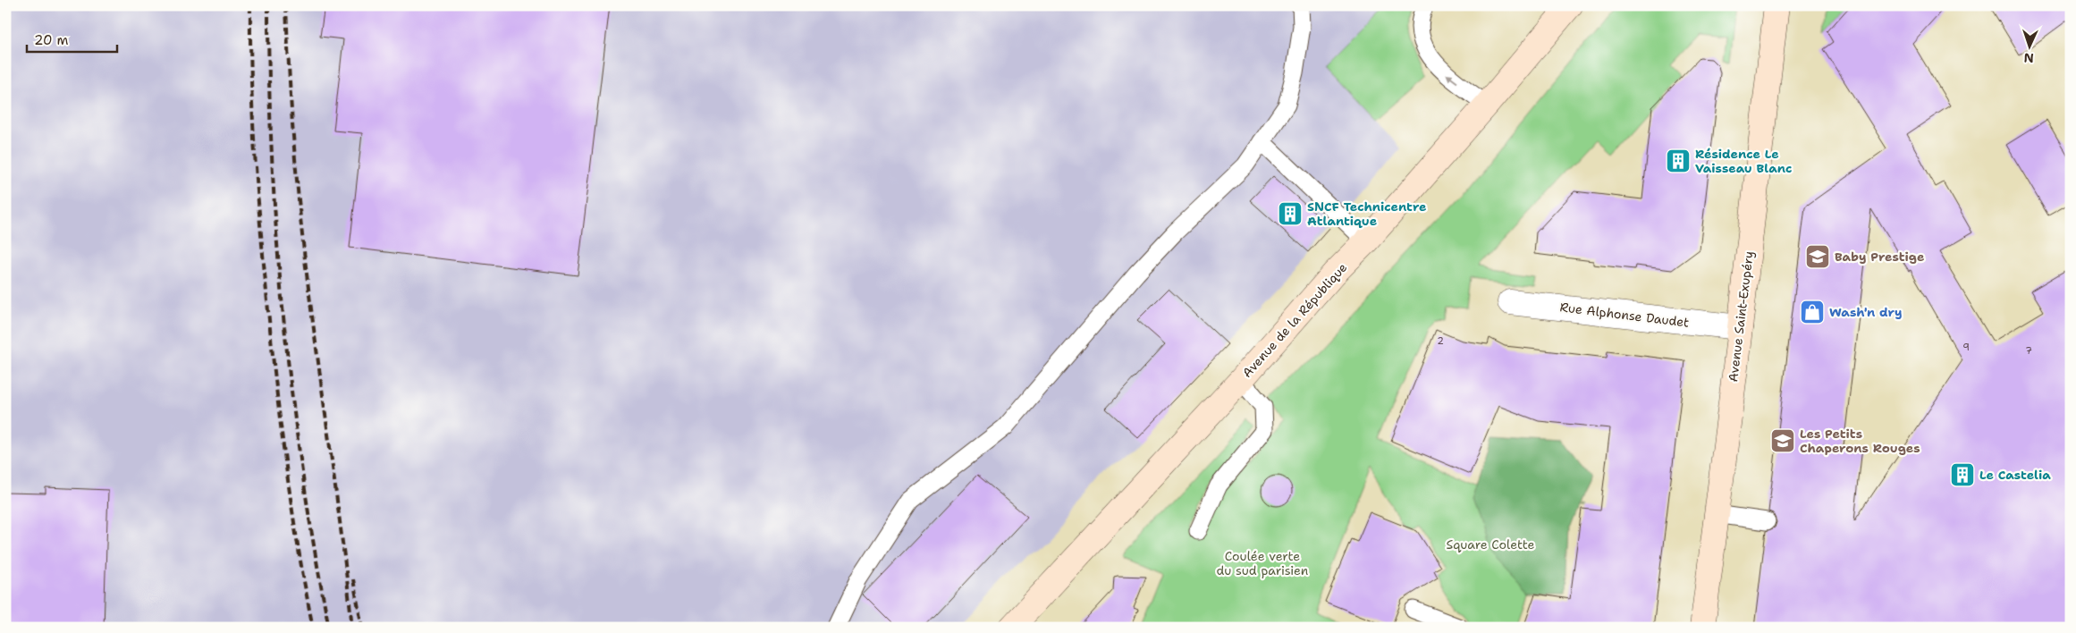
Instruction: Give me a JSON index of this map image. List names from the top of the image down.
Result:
{
  "streets": {
    "main road": ["Avenue Saint-Exupéry", "Avenue de la République"],
    "street": ["Rue Alphonse Daudet"]
  },
  "crossings": [
    ["Rue Alphonse Daudet", "Avenue Saint-Exupéry"]
  ],
  "parks": ["Square Colette", "Coulée verte du sud parisien"],
  "places": {
    "building": ["Résidence Le Vaisseau Blanc", "SNCF Technicentre Atlantique", "Le Castelia"],
    "school or university": ["Baby Prestige", "Les Petits Chaperons Rouges"],
    "shop": ["Wash'n dry"]
  },
  "house_numbers": ["2", "9", "7"],
  "scale_bar": "20 m",
  "north": "bottom"
}
